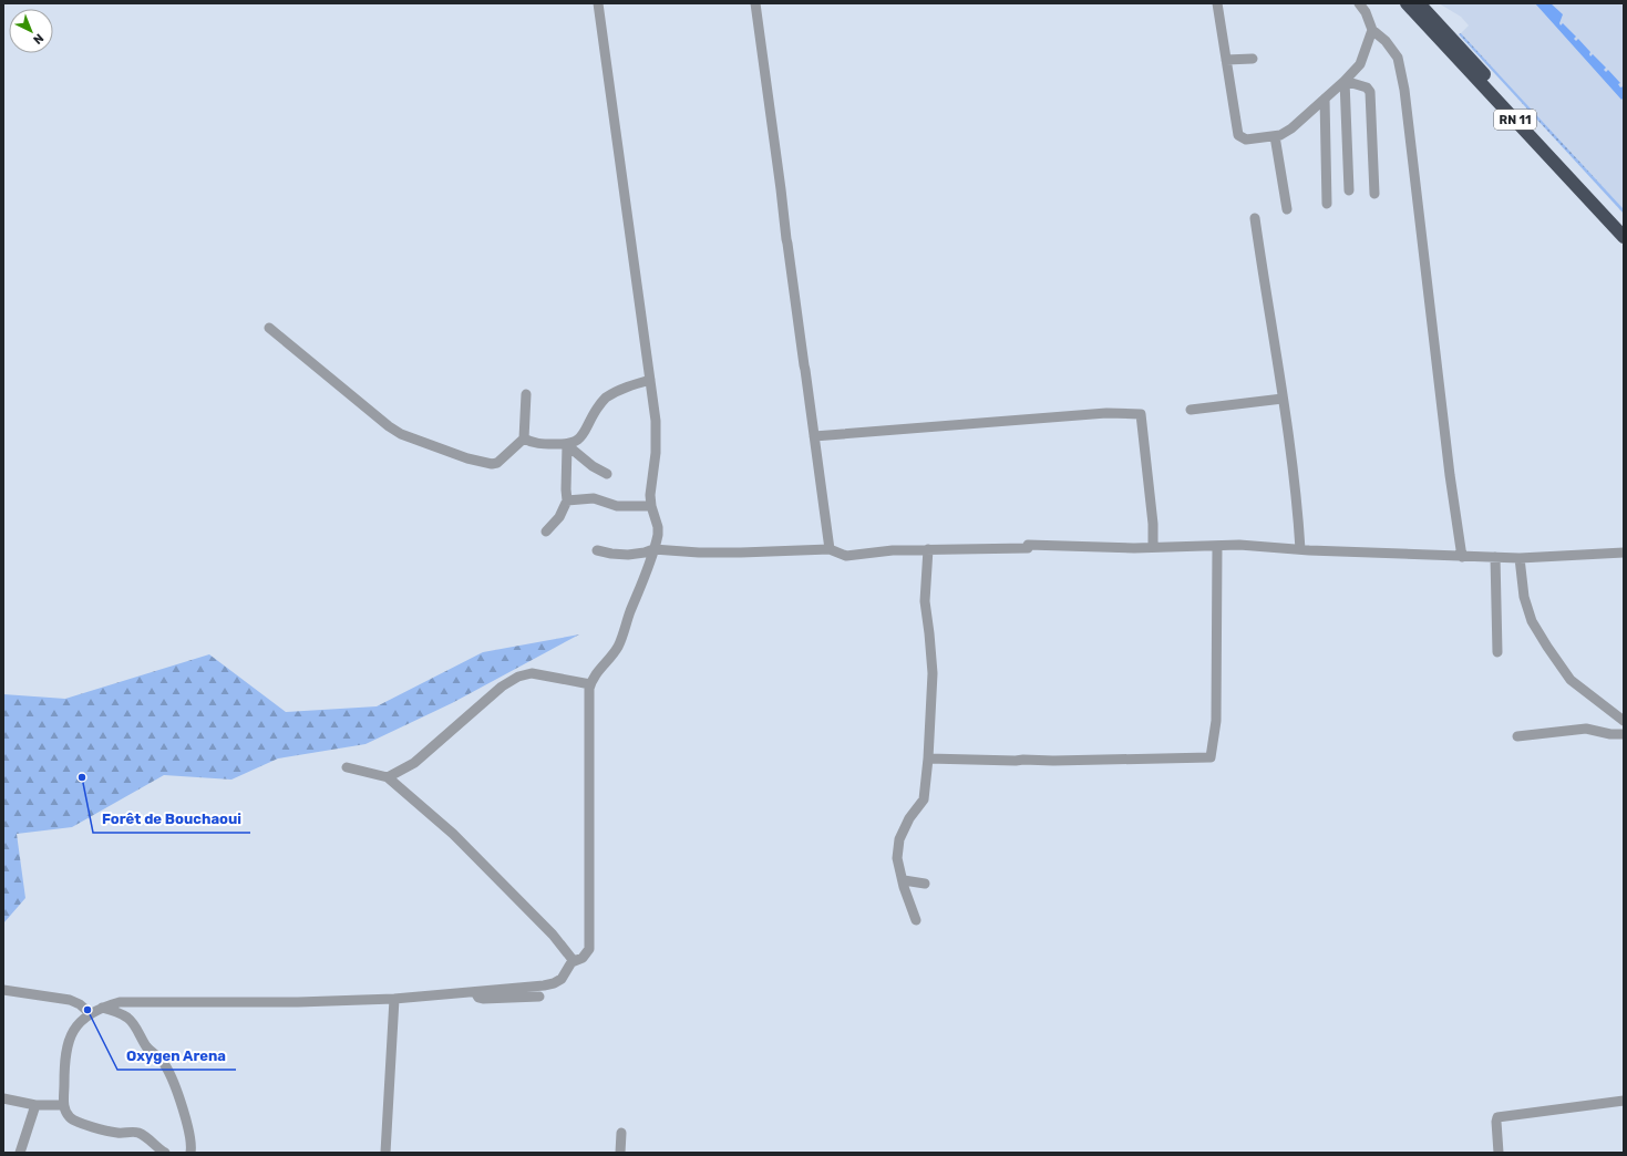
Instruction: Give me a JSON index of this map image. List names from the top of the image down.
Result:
{
  "streets": {
    "highway": ["RN 11"]
  },
  "places": ["Forêt de Bouchaoui", "Oxygen Arena"],
  "north": "bottom right"
}
